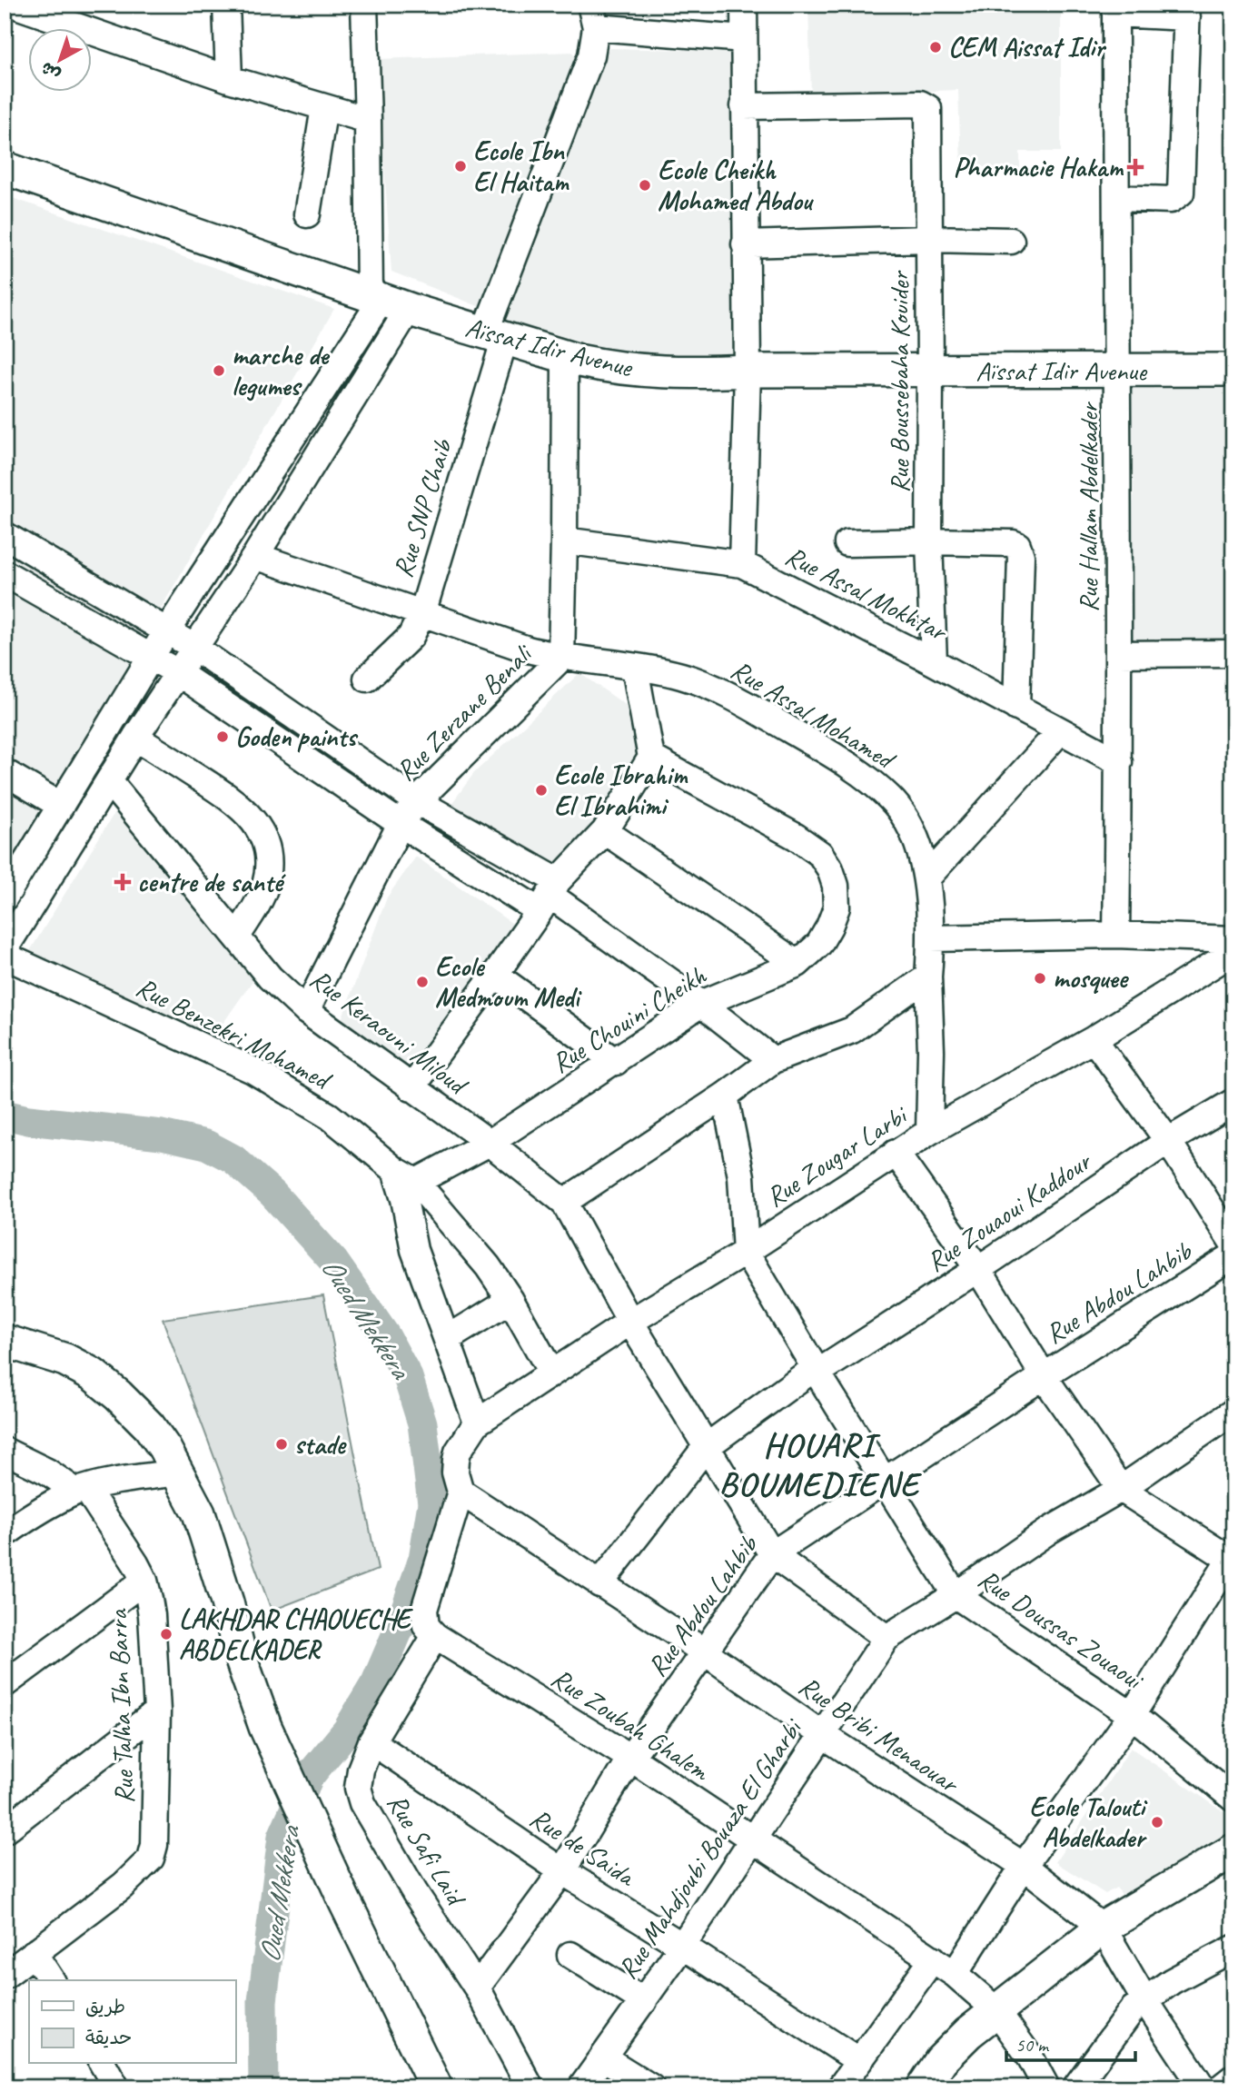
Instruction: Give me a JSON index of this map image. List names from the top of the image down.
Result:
{
  "streets": {
    "main road": ["Aïssat Idir Avenue"],
    "street": [
      "Rue Boussebaha Kouider",
      "Rue Hallam Abdelkader",
      "Rue SNP Chaib",
      "Rue Assal Mokhtar",
      "Rue Zerzane Benali",
      "Rue Assal Mohamed",
      "Rue Chouini Cheikh",
      "Rue Keraouni Miloud",
      "Rue Benzekri Mohamed",
      "Rue Zougar Larbi",
      "Rue Zouaoui Kaddour",
      "Rue Abdou Lahbib",
      "Rue Doussas Zouaoui",
      "Rue Talha Ibn Barra",
      "Rue Zoubah Ghalem",
      "Rue Bribi Menaouar",
      "Rue de Saida",
      "Rue Safi Laid",
      "Rue Mahdjoubi Bouaza El Gharbi"
    ]
  },
  "crossings": [
    ["Aïssat Idir Avenue", "Rue Boussebaha Kouider"],
    ["Aïssat Idir Avenue", "Rue Hallam Abdelkader"],
    ["Aïssat Idir Avenue", "Rue SNP Chaib"],
    ["Aïssat Idir Avenue", "Rue Zerzane Benali"],
    ["Rue Boussebaha Kouider", "Rue Assal Mokhtar"],
    ["Rue Hallam Abdelkader", "Rue Assal Mokhtar"],
    ["Rue SNP Chaib", "Rue Assal Mohamed"],
    ["Rue Assal Mokhtar", "Rue Zerzane Benali"],
    ["Rue Zerzane Benali", "Rue Assal Mohamed"],
    ["Rue Zerzane Benali", "Rue Keraouni Miloud"],
    ["Rue Assal Mohamed", "Rue Zougar Larbi"],
    ["Rue Chouini Cheikh", "Rue Keraouni Miloud"],
    ["Rue Chouini Cheikh", "Rue Benzekri Mohamed"],
    ["Rue Keraouni Miloud", "Rue Zougar Larbi"],
    ["Rue Keraouni Miloud", "Rue Zouaoui Kaddour"],
    ["Rue Keraouni Miloud", "Rue Abdou Lahbib"],
    ["Rue Benzekri Mohamed", "Rue Zougar Larbi"],
    ["Rue Zougar Larbi", "Rue Doussas Zouaoui"],
    ["Rue Zouaoui Kaddour", "Rue Doussas Zouaoui"],
    ["Rue Zouaoui Kaddour", "Rue Bribi Menaouar"],
    ["Rue Abdou Lahbib", "Rue Doussas Zouaoui"],
    ["Rue Abdou Lahbib", "Rue Zoubah Ghalem"],
    ["Rue Abdou Lahbib", "Rue Bribi Menaouar"],
    ["Rue Abdou Lahbib", "Rue de Saida"],
    ["Rue Abdou Lahbib", "Rue Safi Laid"],
    ["Rue Doussas Zouaoui", "Rue Mahdjoubi Bouaza El Gharbi"],
    ["Rue Zoubah Ghalem", "Rue Safi Laid"],
    ["Rue Zoubah Ghalem", "Rue Mahdjoubi Bouaza El Gharbi"],
    ["Rue Bribi Menaouar", "Rue Mahdjoubi Bouaza El Gharbi"],
    ["Rue de Saida", "Rue Safi Laid"],
    ["Rue de Saida", "Rue Mahdjoubi Bouaza El Gharbi"]
  ],
  "districts": ["HOUARI BOUMEDIENE"],
  "water": ["Oued Mekkera"],
  "places": {
    "other": [
      "CEM Aissat Idir",
      "Ecole Ibn El Haitam",
      "Ecole Cheikh Mohamed Abdou",
      "marche de legumes",
      "Goden paints",
      "Ecole Ibrahim El Ibrahimi",
      "mosquee",
      "Ecole Medmoum Medi",
      "stade",
      "LAKHDAR CHAOUECHE ABDELKADER",
      "Ecole Talouti Abdelkader"
    ],
    "health": ["Pharmacie Hakam", "centre de santé"]
  },
  "legend": ["طريق", "حديقة"],
  "scale_bar": "50 m",
  "north": "bottom left"
}
